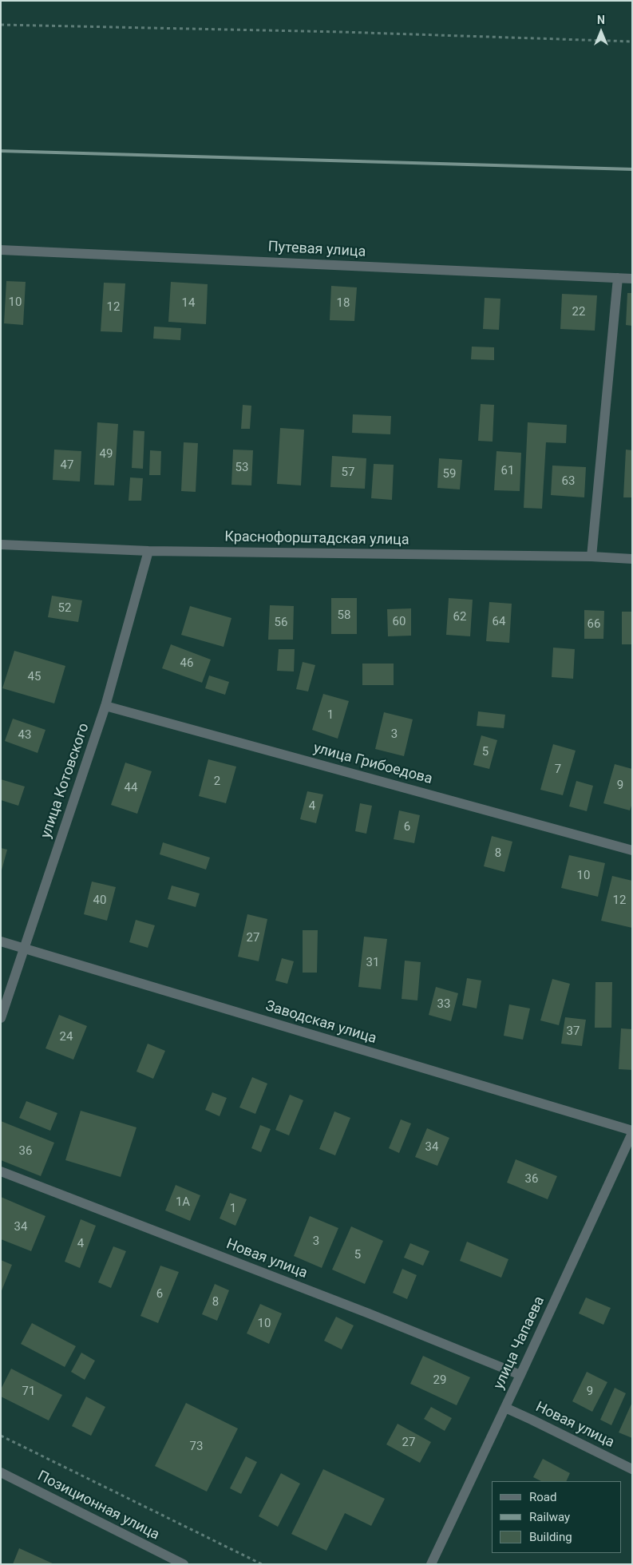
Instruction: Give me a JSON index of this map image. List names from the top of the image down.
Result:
{
  "streets": {
    "street": [
      "Путевая улица",
      "Краснофорштадская улица",
      "улица Грибоедова",
      "улица Котовского",
      "Заводская улица",
      "Новая улица",
      "улица Чапаева",
      "Позиционная улица"
    ]
  },
  "crossings": [
    ["Краснофорштадская улица", "улица Котовского"],
    ["улица Грибоедова", "улица Котовского"],
    ["улица Котовского", "Заводская улица"],
    ["Заводская улица", "улица Чапаева"],
    ["Новая улица", "улица Чапаева"]
  ],
  "house_numbers": [
    "10",
    "14",
    "18",
    "12",
    "22",
    "49",
    "47",
    "53",
    "61",
    "57",
    "59",
    "63",
    "52",
    "58",
    "62",
    "60",
    "64",
    "56",
    "66",
    "46",
    "45",
    "1",
    "3",
    "43",
    "5",
    "7",
    "2",
    "9",
    "44",
    "4",
    "6",
    "8",
    "10",
    "40",
    "12",
    "27",
    "31",
    "33",
    "37",
    "24",
    "34",
    "36",
    "36",
    "1А",
    "1",
    "34",
    "3",
    "4",
    "5",
    "6",
    "8",
    "10",
    "29",
    "71",
    "9",
    "27",
    "73"
  ],
  "legend": ["Road", "Railway", "Building"],
  "north": "top"
}
